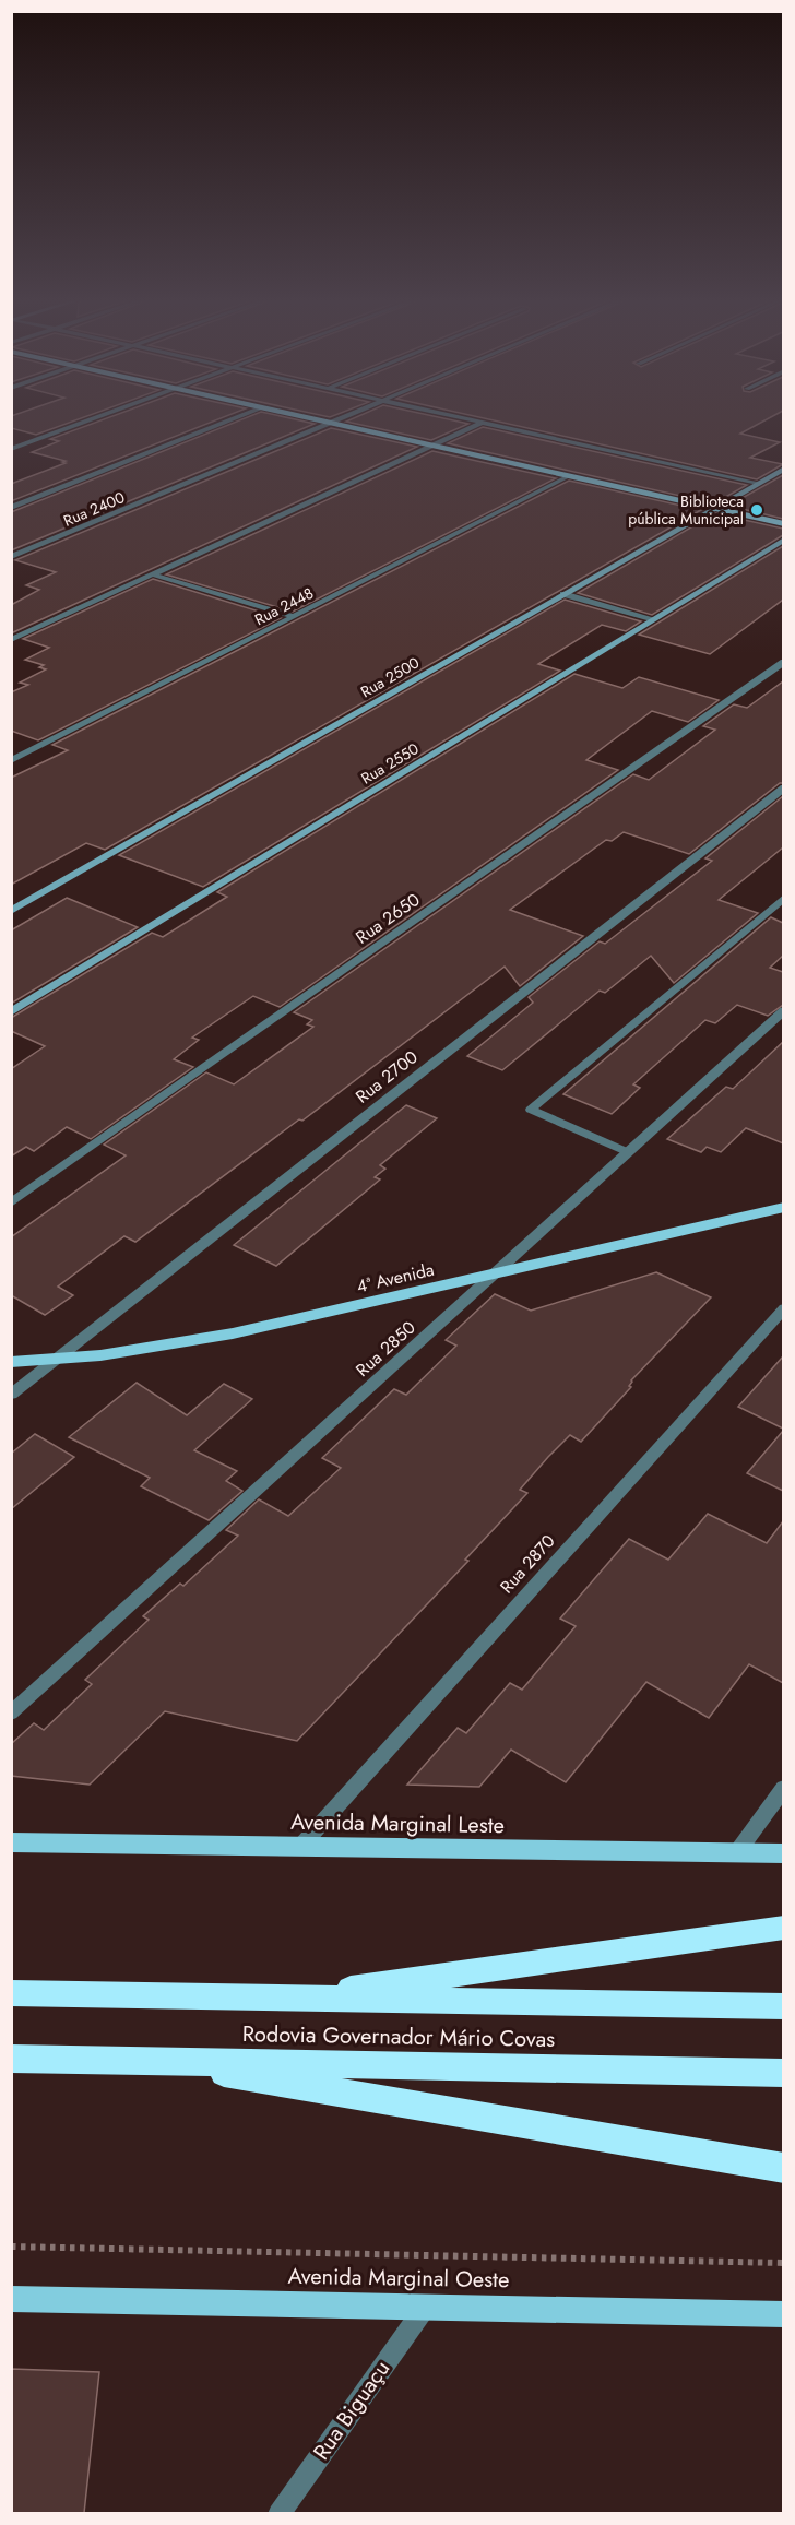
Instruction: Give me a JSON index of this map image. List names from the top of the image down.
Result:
{
  "streets": {
    "highway": ["Rodovia Governador Mário Covas"],
    "main road": [
      "Rua 2500",
      "Rua 2550",
      "4ª Avenida",
      "Avenida Marginal Leste",
      "Avenida Marginal Oeste"
    ],
    "street": [
      "Rua 2400",
      "Rua 2448",
      "Rua 2650",
      "Rua 2700",
      "Rua 2850",
      "Rua 2870",
      "Rua Biguaçu"
    ]
  },
  "crossings": [
    ["Rua 2700", "4ª Avenida"],
    ["4ª Avenida", "Rua 2850"],
    ["Rua 2870", "Avenida Marginal Leste"],
    ["Avenida Marginal Oeste", "Rua Biguaçu"]
  ],
  "places": ["Biblioteca pública Municipal"]
}
